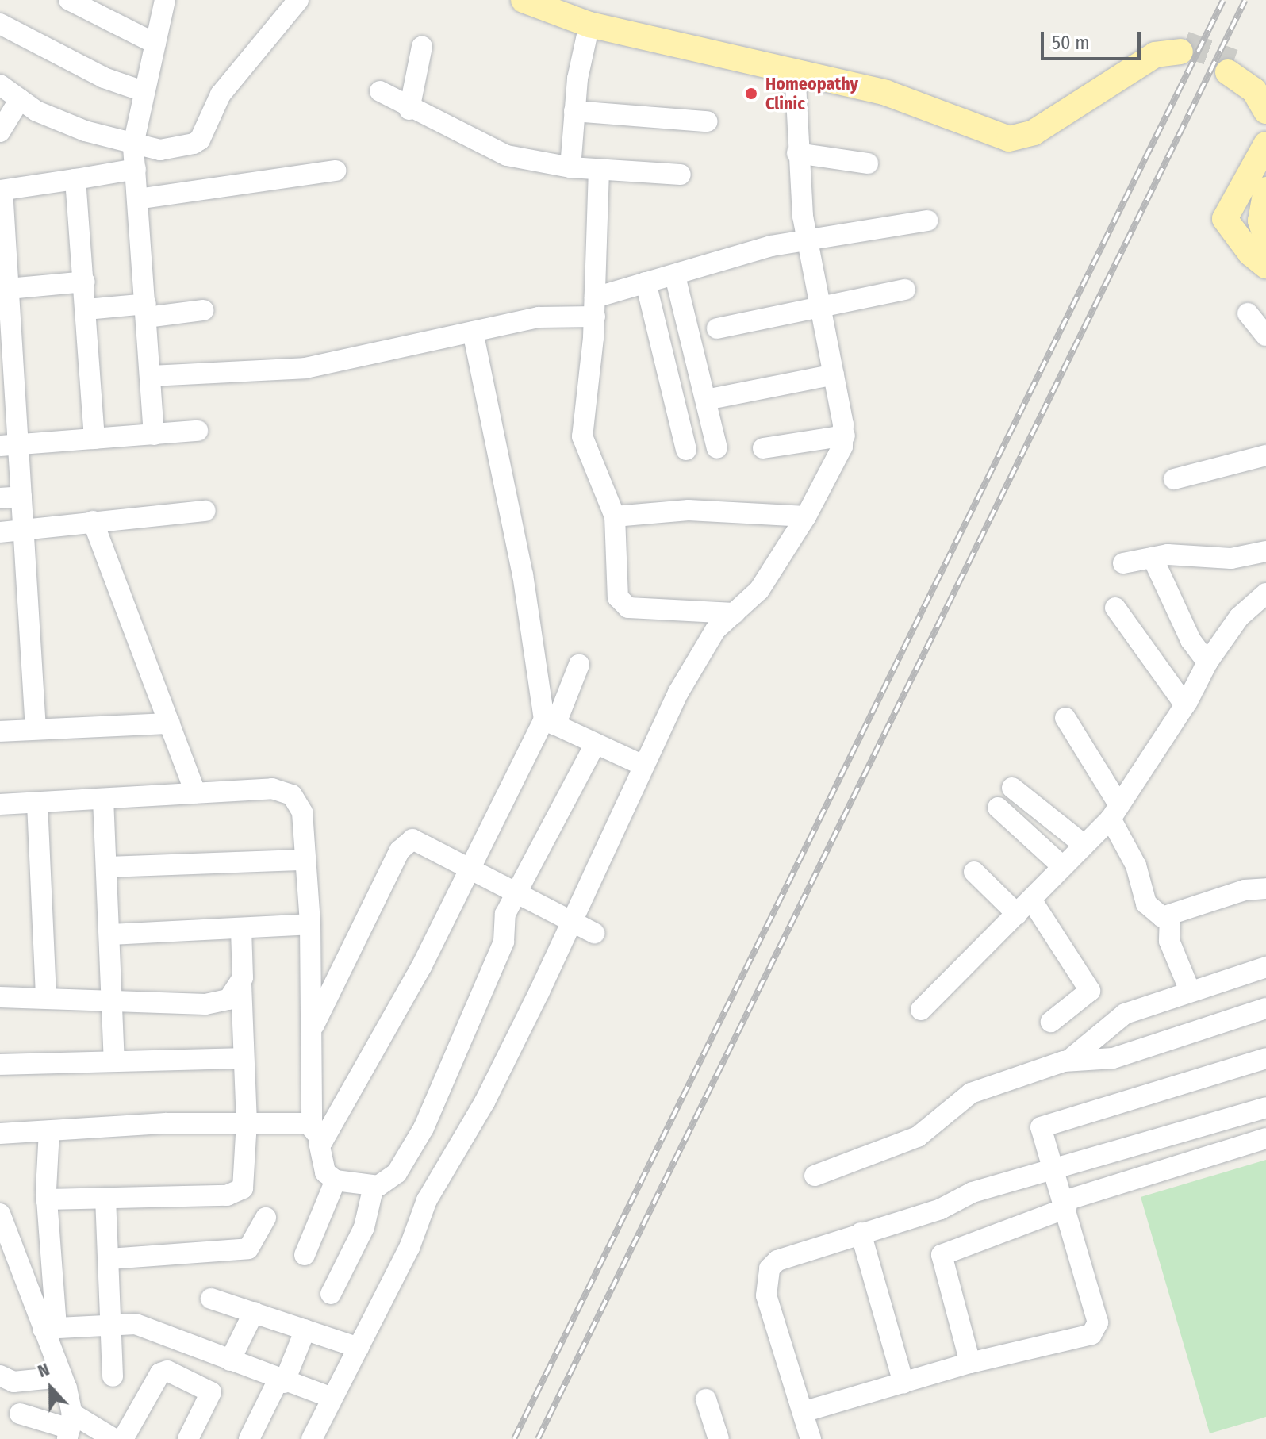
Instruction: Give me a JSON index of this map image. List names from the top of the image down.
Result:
{
  "places": ["Homeopathy Clinic"],
  "scale_bar": "50 m",
  "north": "top"
}
